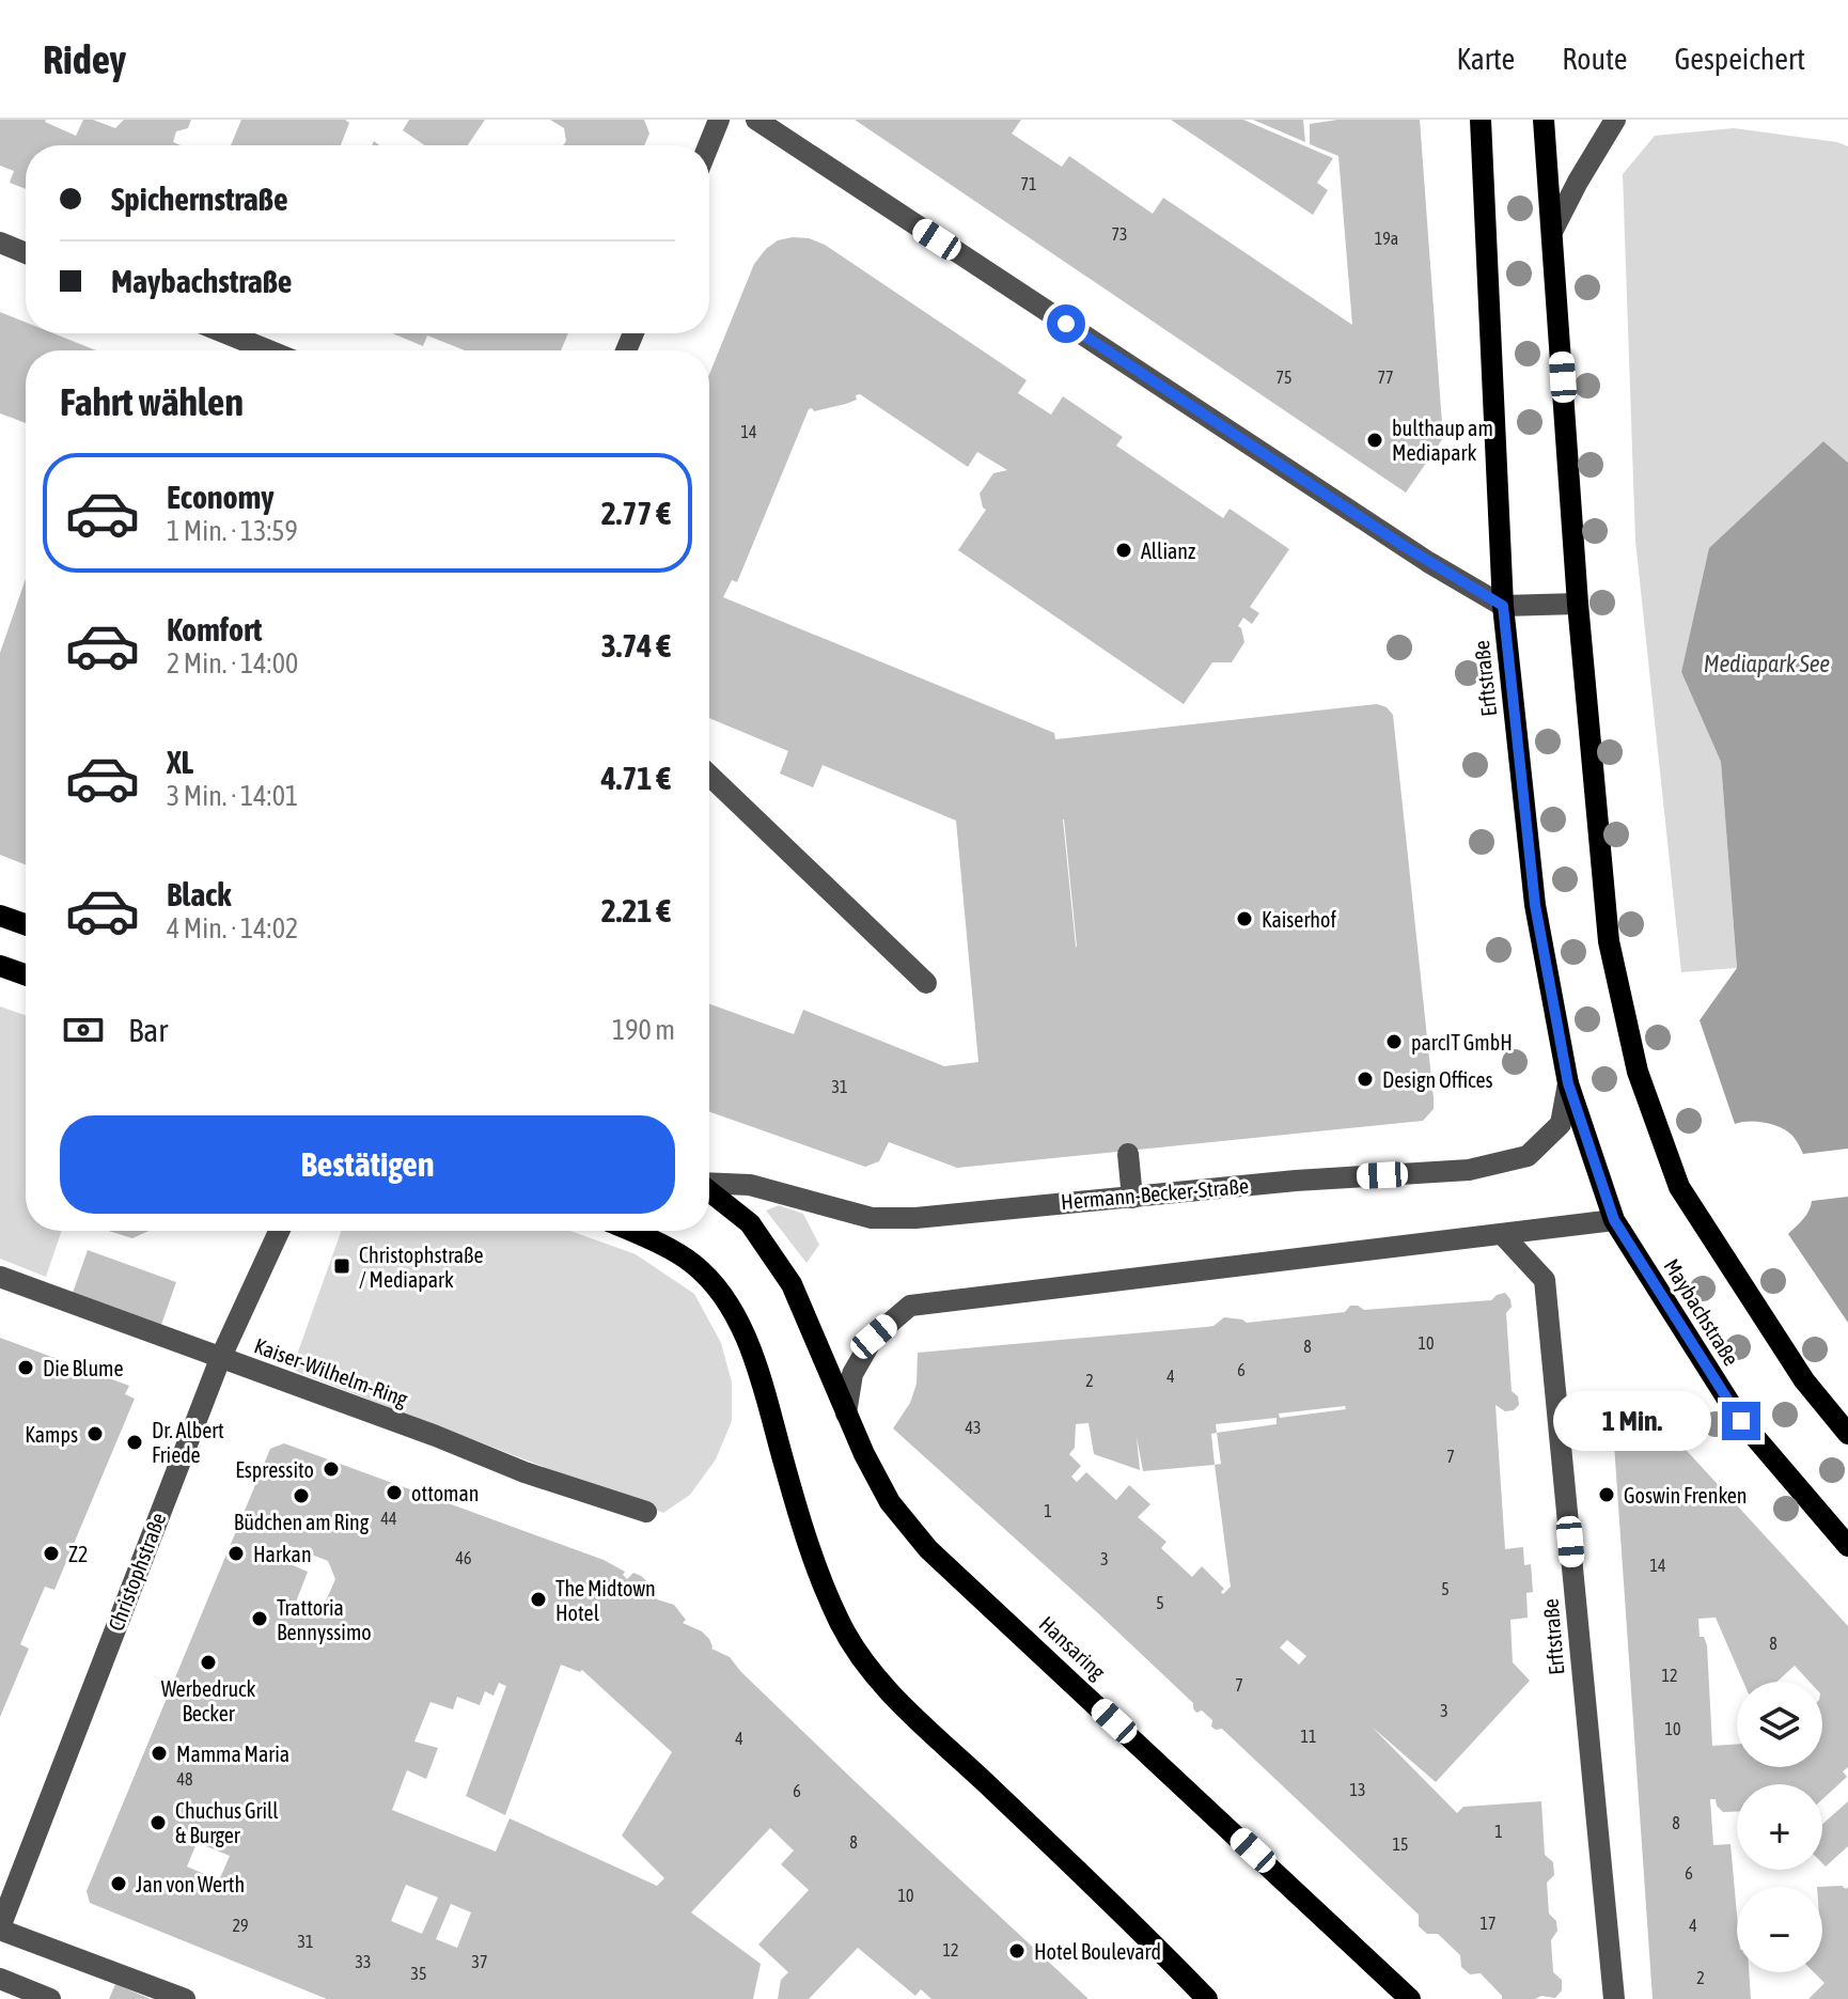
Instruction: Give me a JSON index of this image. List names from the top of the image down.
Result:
{
  "streets": {
    "main road": ["Erftstraße", "Maybachstraße", "Hansaring"],
    "street": ["Hermann-Becker-Straße", "Kaiser-Wilhelm-Ring", "Christophstraße"]
  },
  "crossings": [
    ["Erftstraße", "Hermann-Becker-Straße"],
    ["Erftstraße", "Maybachstraße"],
    ["Kaiser-Wilhelm-Ring", "Christophstraße"]
  ],
  "water": ["Mediapark See"],
  "places": {
    "other": [
      "bulthaup am Mediapark",
      "Allianz",
      "Kaiserhof",
      "parcIT GmbH",
      "Design Offices",
      "Die Blume",
      "Kamps",
      "Dr. Albert Friede",
      "Espressito",
      "ottoman",
      "Goswin Frenken",
      "Büdchen am Ring",
      "Z2",
      "Harkan",
      "The Midtown Hotel",
      "Trattoria Bennyssimo",
      "Werbedruck Becker",
      "Mamma Maria",
      "Chuchus Grill & Burger",
      "Jan von Werth",
      "Hotel Boulevard"
    ],
    "transit": ["Christophstraße / Mediapark"]
  },
  "house_numbers": [
    "71",
    "73",
    "19a",
    "75",
    "77",
    "14",
    "31",
    "10",
    "8",
    "6",
    "4",
    "2",
    "43",
    "7",
    "1",
    "44",
    "46",
    "3",
    "14",
    "5",
    "5",
    "8",
    "12",
    "7",
    "3",
    "10",
    "11",
    "4",
    "48",
    "13",
    "6",
    "8",
    "1",
    "8",
    "15",
    "6",
    "10",
    "17",
    "29",
    "4",
    "31",
    "12",
    "33",
    "37",
    "35",
    "2"
  ],
  "page": {
    "header": "Ridey",
    "nav": ["Karte", "Route", "Gespeichert"],
    "banner": ["Spichernstraße", "Maybachstraße"],
    "heading": "Fahrt wählen",
    "list": [
      {
        "name": "Economy",
        "note": "1 Min. · 13:59",
        "value": "2.77 €"
      },
      {
        "name": "Komfort",
        "note": "2 Min. · 14:00",
        "value": "3.74 €"
      },
      {
        "name": "XL",
        "note": "3 Min. · 14:01",
        "value": "4.71 €"
      },
      {
        "name": "Black",
        "note": "4 Min. · 14:02",
        "value": "2.21 €"
      }
    ],
    "pay": ["Bar", "190 m"],
    "buttons": "Bestätigen",
    "bubble": "1 Min.",
    "map_buttons": ["+", "−"]
  }
}
